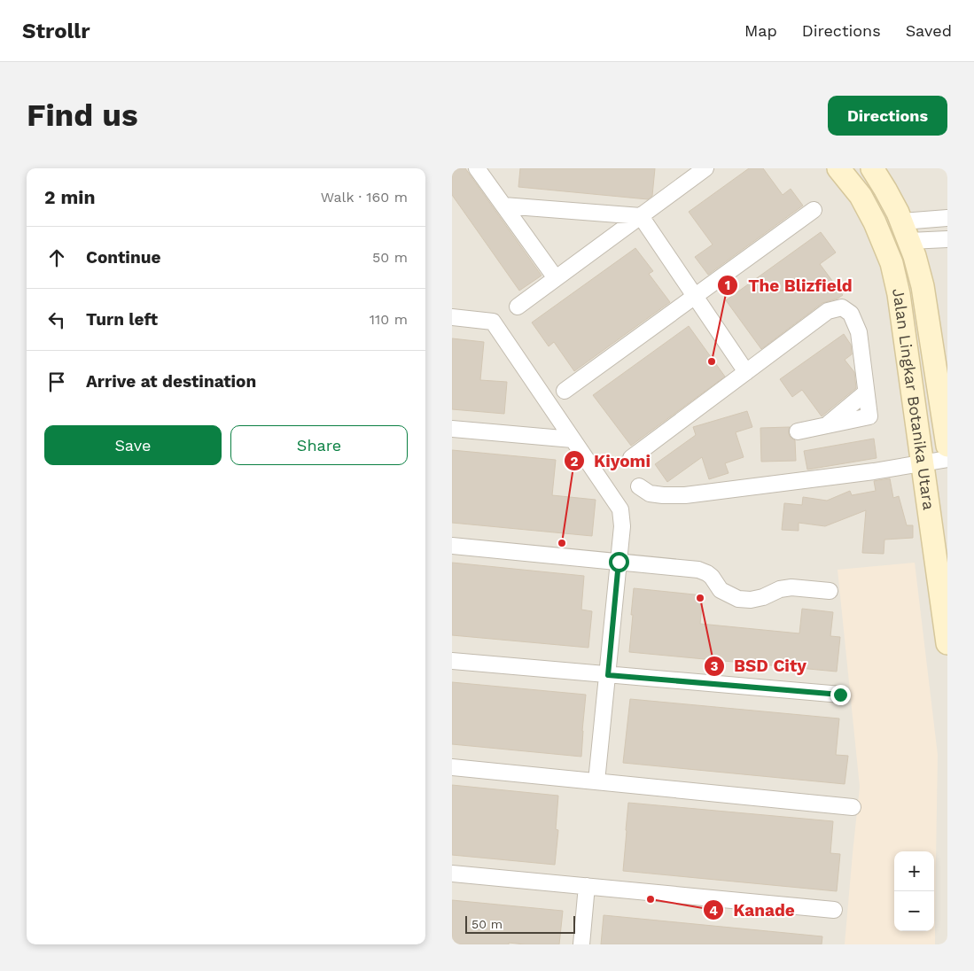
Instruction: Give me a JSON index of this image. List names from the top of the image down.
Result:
{
  "streets": {
    "street": ["Jalan Lingkar Botanika Utara"]
  },
  "places": [
    "The Blizfield",
    "Kiyomi",
    "BSD City",
    "Kanade"
  ],
  "scale_bar": "50 m",
  "page": {
    "header": "Strollr",
    "nav": ["Map", "Directions", "Saved"],
    "buttons": [
      "Directions",
      ["Save", "Share"]
    ],
    "title": "Find us",
    "heading": ["2 min", "Walk · 160 m"],
    "list": [
      ["Continue", "50 m"],
      ["Turn left", "110 m"],
      "Arrive at destination"
    ],
    "map_buttons": ["+", "−"],
    "scale": "50 m"
  }
}
